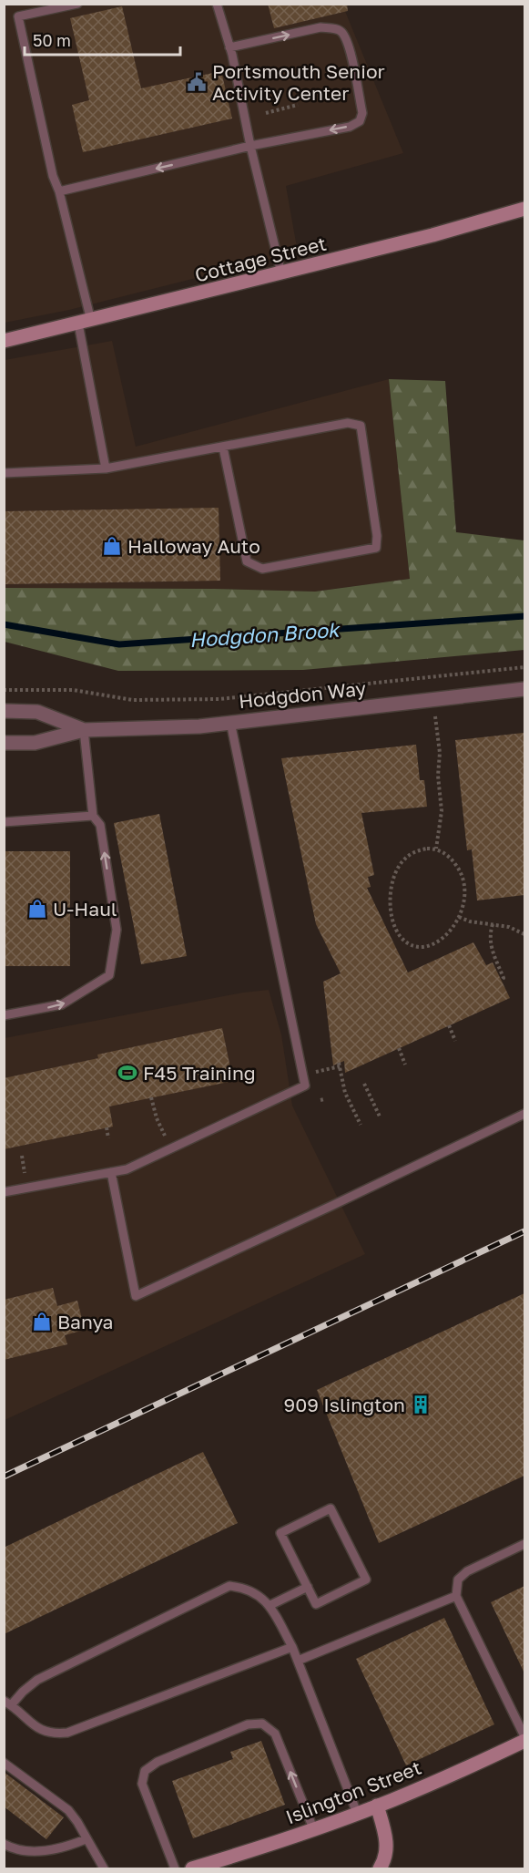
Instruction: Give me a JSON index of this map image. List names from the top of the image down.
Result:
{
  "streets": {
    "street": ["Cottage Street", "Hodgdon Way", "Islington Street"]
  },
  "water": ["Hodgdon Brook"],
  "places": {
    "public building": ["Portsmouth Senior Activity Center"],
    "shop": ["Halloway Auto", "U-Haul", "Banya"],
    "sports": ["F45 Training"],
    "building": ["909 Islington"]
  },
  "scale_bar": "50 m"
}
